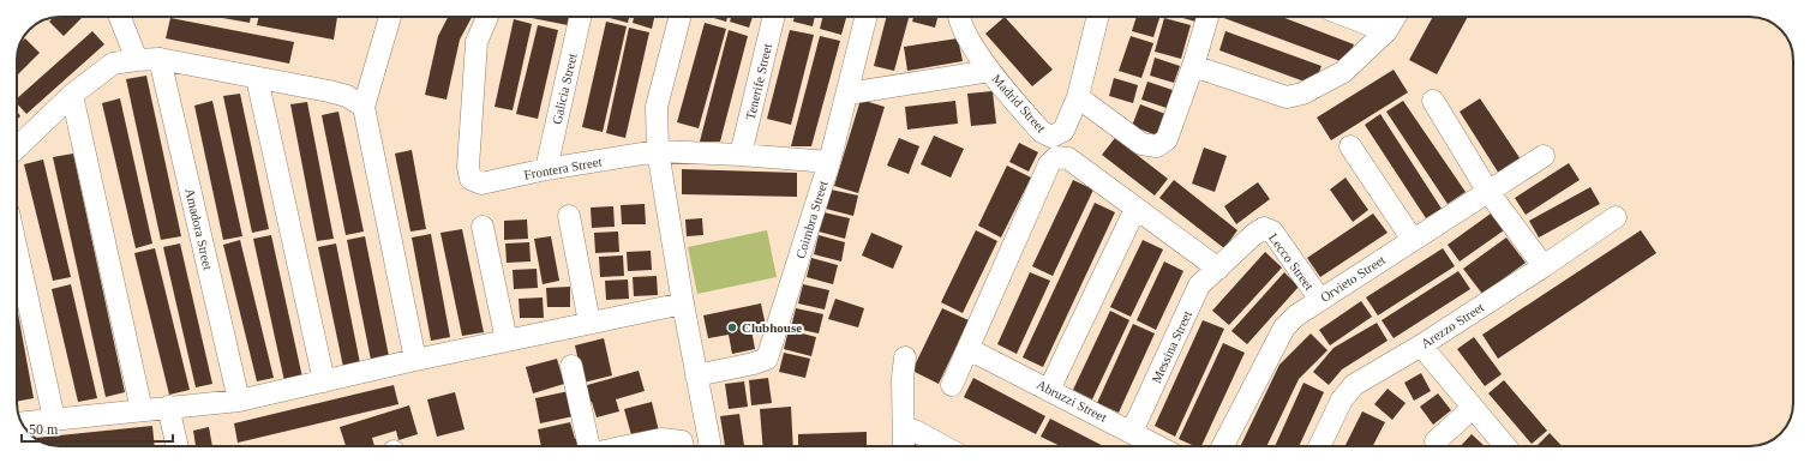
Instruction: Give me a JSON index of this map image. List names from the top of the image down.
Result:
{
  "streets": {
    "street": [
      "Tenerife Street",
      "Galicia Street",
      "Madrid Street",
      "Frontera Street",
      "Coimbra Street",
      "Amadora Street",
      "Lecco Street",
      "Orvieto Street",
      "Arezzo Street",
      "Messina Street",
      "Abruzzi Street"
    ]
  },
  "crossings": [
    ["Tenerife Street", "Frontera Street"],
    ["Galicia Street", "Frontera Street"],
    ["Frontera Street", "Coimbra Street"],
    ["Lecco Street", "Orvieto Street"],
    ["Lecco Street", "Messina Street"],
    ["Messina Street", "Abruzzi Street"]
  ],
  "places": ["Clubhouse"],
  "scale_bar": "50 m"
}
